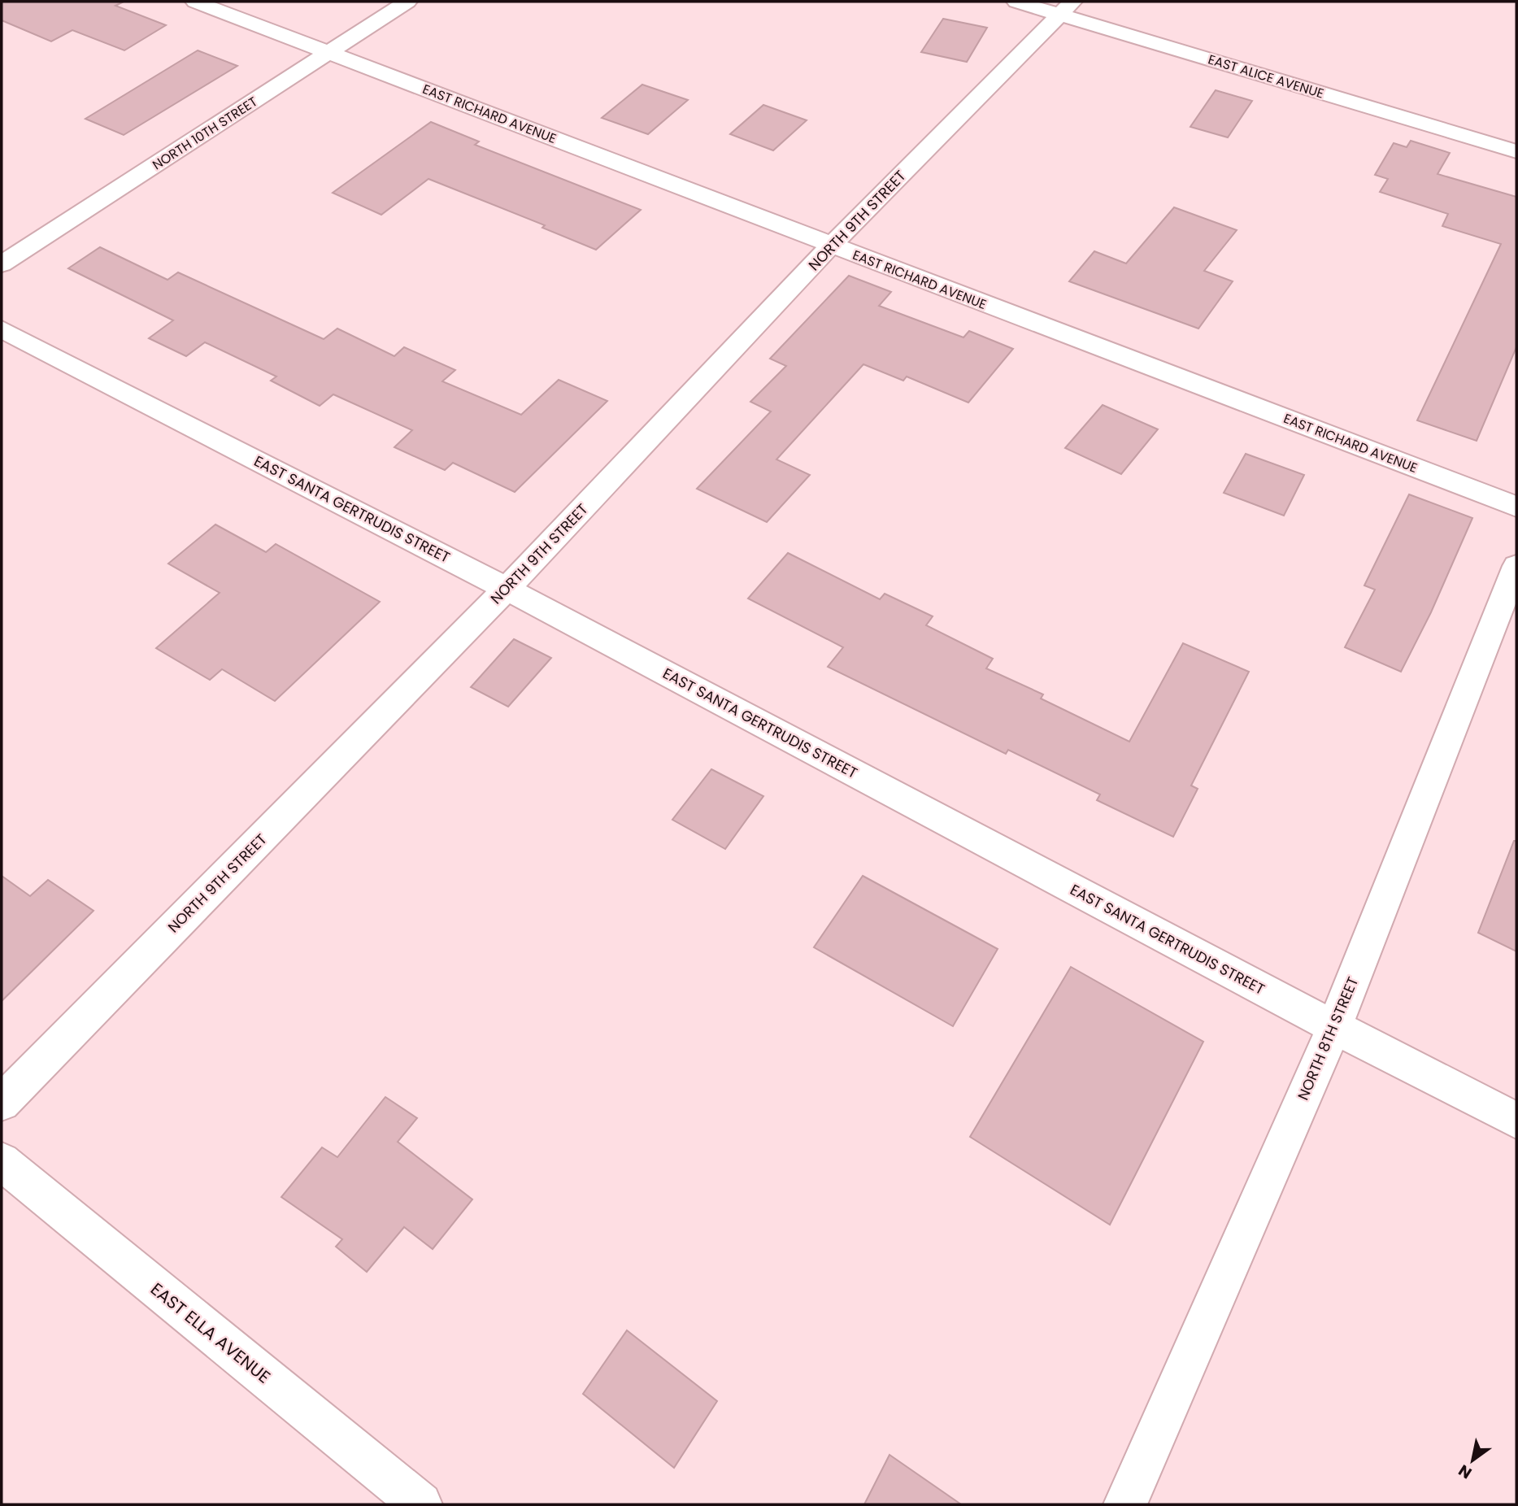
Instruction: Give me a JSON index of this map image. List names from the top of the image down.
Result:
{
  "streets": {
    "street": [
      "EAST ALICE AVENUE",
      "EAST RICHARD AVENUE",
      "NORTH 10TH STREET",
      "NORTH 9TH STREET",
      "EAST SANTA GERTRUDIS STREET",
      "NORTH 8TH STREET",
      "EAST ELLA AVENUE"
    ]
  },
  "crossings": [
    ["EAST ALICE AVENUE", "NORTH 9TH STREET"],
    ["EAST RICHARD AVENUE", "NORTH 10TH STREET"],
    ["EAST RICHARD AVENUE", "NORTH 9TH STREET"],
    ["NORTH 9TH STREET", "EAST SANTA GERTRUDIS STREET"],
    ["EAST SANTA GERTRUDIS STREET", "NORTH 8TH STREET"]
  ],
  "north": "bottom left"
}
